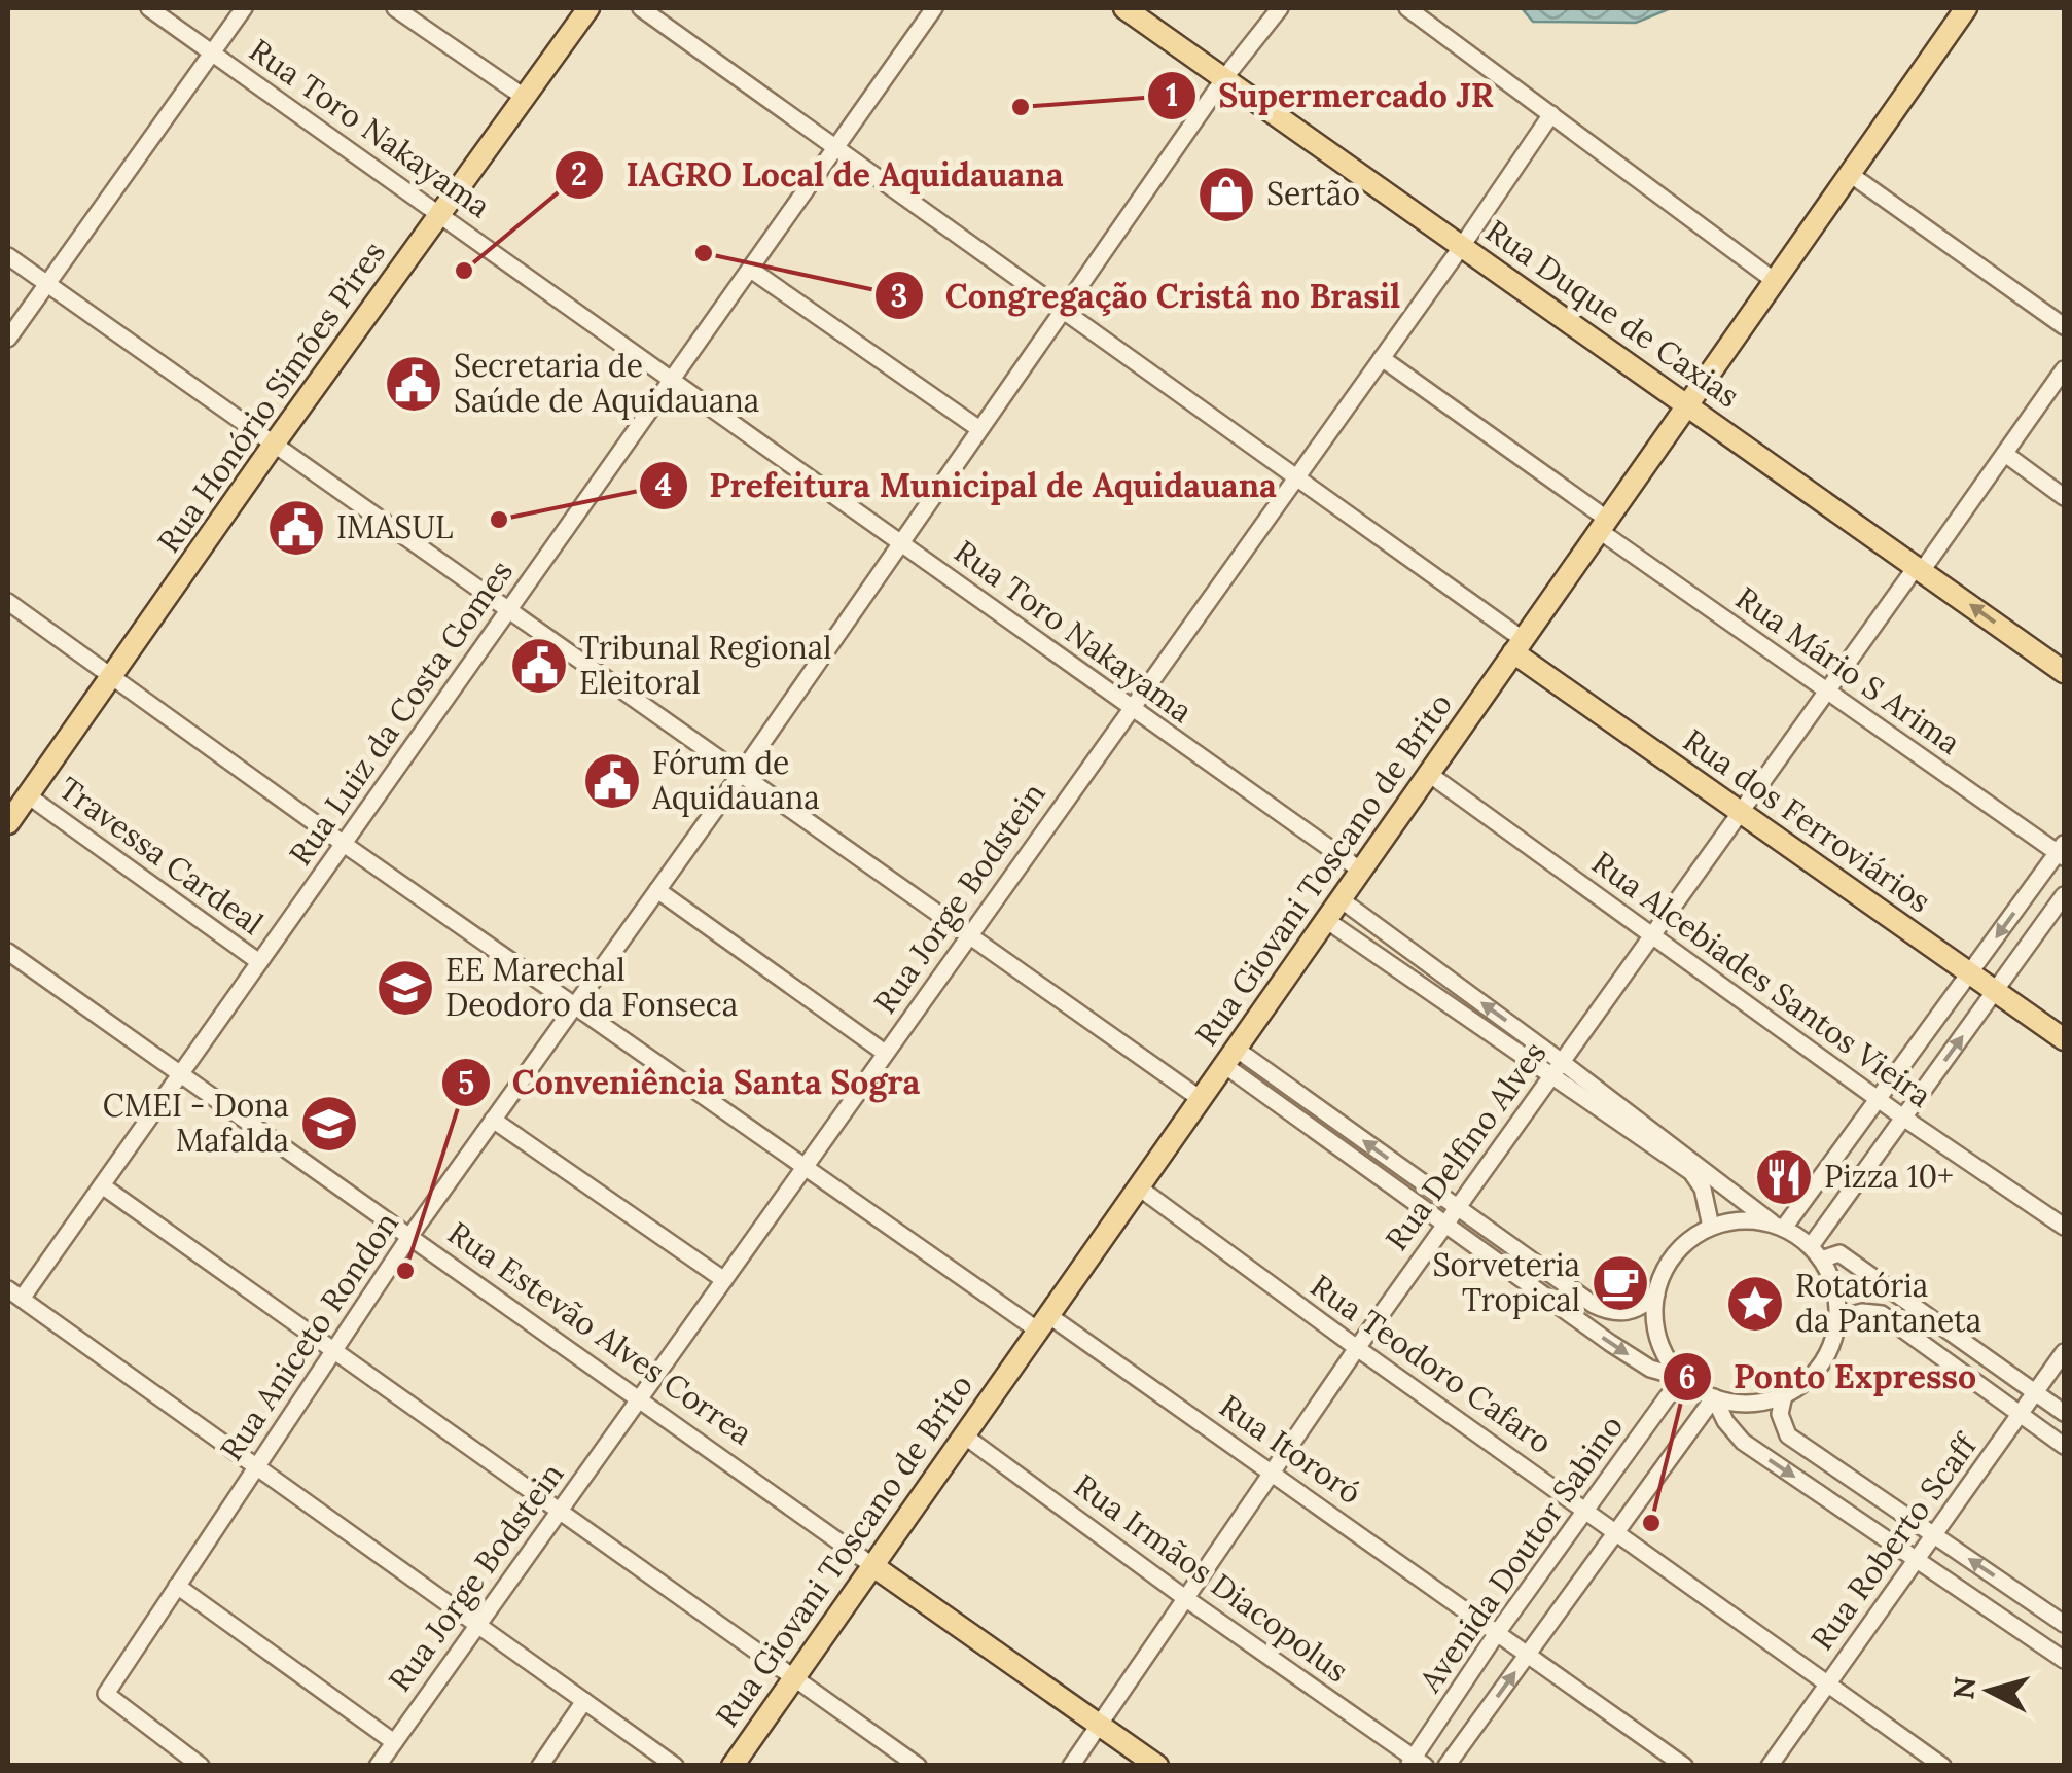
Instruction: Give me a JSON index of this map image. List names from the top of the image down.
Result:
{
  "streets": {
    "main road": [
      "Rua Duque de Caxias",
      "Rua Honório Simões Pires",
      "Rua dos Ferroviários",
      "Rua Giovani Toscano de Brito",
      "Rua Estevão Alves Correa"
    ],
    "street": [
      "Rua Toro Nakayama",
      "Rua Mário S Arima",
      "Rua Luiz da Costa Gomes",
      "Travessa Cardeal",
      "Rua Jorge Bodstein",
      "Rua Alcebiades Santos Vieira",
      "Rua Delfino Alves",
      "Rua Aniceto Rondon",
      "Rua Teodoro Cafaro",
      "Rua Itororó",
      "Rua Roberto Scaff",
      "Avenida Doutor Sabino",
      "Rua Irmãos Diacopolus"
    ]
  },
  "crossings": [
    ["Rua Toro Nakayama", "Rua Honório Simões Pires"],
    ["Rua Toro Nakayama", "Rua Luiz da Costa Gomes"],
    ["Rua Toro Nakayama", "Rua Giovani Toscano de Brito"],
    ["Rua Toro Nakayama", "Rua Jorge Bodstein"],
    ["Rua Toro Nakayama", "Rua Aniceto Rondon"],
    ["Rua Duque de Caxias", "Rua Giovani Toscano de Brito"],
    ["Rua Duque de Caxias", "Rua Jorge Bodstein"],
    ["Rua Duque de Caxias", "Rua Delfino Alves"],
    ["Rua Duque de Caxias", "Rua Aniceto Rondon"],
    ["Rua Honório Simões Pires", "Travessa Cardeal"],
    ["Rua Honório Simões Pires", "Rua Itororó"],
    ["Rua Mário S Arima", "Rua Giovani Toscano de Brito"],
    ["Rua Mário S Arima", "Rua Jorge Bodstein"],
    ["Rua Mário S Arima", "Rua Delfino Alves"],
    ["Rua Luiz da Costa Gomes", "Rua dos Ferroviários"],
    ["Rua Luiz da Costa Gomes", "Travessa Cardeal"],
    ["Rua Luiz da Costa Gomes", "Rua Estevão Alves Correa"],
    ["Rua Luiz da Costa Gomes", "Rua Itororó"],
    ["Rua dos Ferroviários", "Rua Giovani Toscano de Brito"],
    ["Rua dos Ferroviários", "Rua Jorge Bodstein"],
    ["Rua dos Ferroviários", "Rua Delfino Alves"],
    ["Rua dos Ferroviários", "Rua Aniceto Rondon"],
    ["Rua Giovani Toscano de Brito", "Rua Alcebiades Santos Vieira"],
    ["Rua Giovani Toscano de Brito", "Rua Estevão Alves Correa"],
    ["Rua Giovani Toscano de Brito", "Rua Teodoro Cafaro"],
    ["Rua Giovani Toscano de Brito", "Rua Itororó"],
    ["Rua Giovani Toscano de Brito", "Rua Irmãos Diacopolus"],
    ["Rua Jorge Bodstein", "Rua Estevão Alves Correa"],
    ["Rua Jorge Bodstein", "Rua Itororó"],
    ["Rua Alcebiades Santos Vieira", "Rua Delfino Alves"],
    ["Rua Delfino Alves", "Rua Estevão Alves Correa"],
    ["Rua Delfino Alves", "Rua Teodoro Cafaro"],
    ["Rua Delfino Alves", "Rua Itororó"],
    ["Rua Delfino Alves", "Rua Irmãos Diacopolus"],
    ["Rua Estevão Alves Correa", "Rua Aniceto Rondon"],
    ["Rua Aniceto Rondon", "Rua Itororó"],
    ["Rua Teodoro Cafaro", "Rua Roberto Scaff"],
    ["Rua Teodoro Cafaro", "Avenida Doutor Sabino"],
    ["Rua Itororó", "Avenida Doutor Sabino"],
    ["Avenida Doutor Sabino", "Rua Irmãos Diacopolus"]
  ],
  "places": {
    "other": [
      "Supermercado JR",
      "Congregação Cristâ no Brasil",
      "IAGRO Local de Aquidauana",
      "Prefeitura Municipal de Aquidauana",
      "Conveniência Santa Sogra",
      "Ponto Expresso"
    ],
    "shop": ["Sertão"],
    "public building": [
      "Secretaria de Saúde de Aquidauana",
      "IMASUL",
      "Tribunal Regional Eleitoral",
      "Fórum de Aquidauana"
    ],
    "school or university": ["EE Marechal Deodoro da Fonseca", "CMEI - Dona Mafalda"],
    "restaurant": ["Pizza 10+"],
    "cafe": ["Sorveteria Tropical"],
    "place": ["Rotatória da Pantaneta"]
  },
  "north": "left"
}
